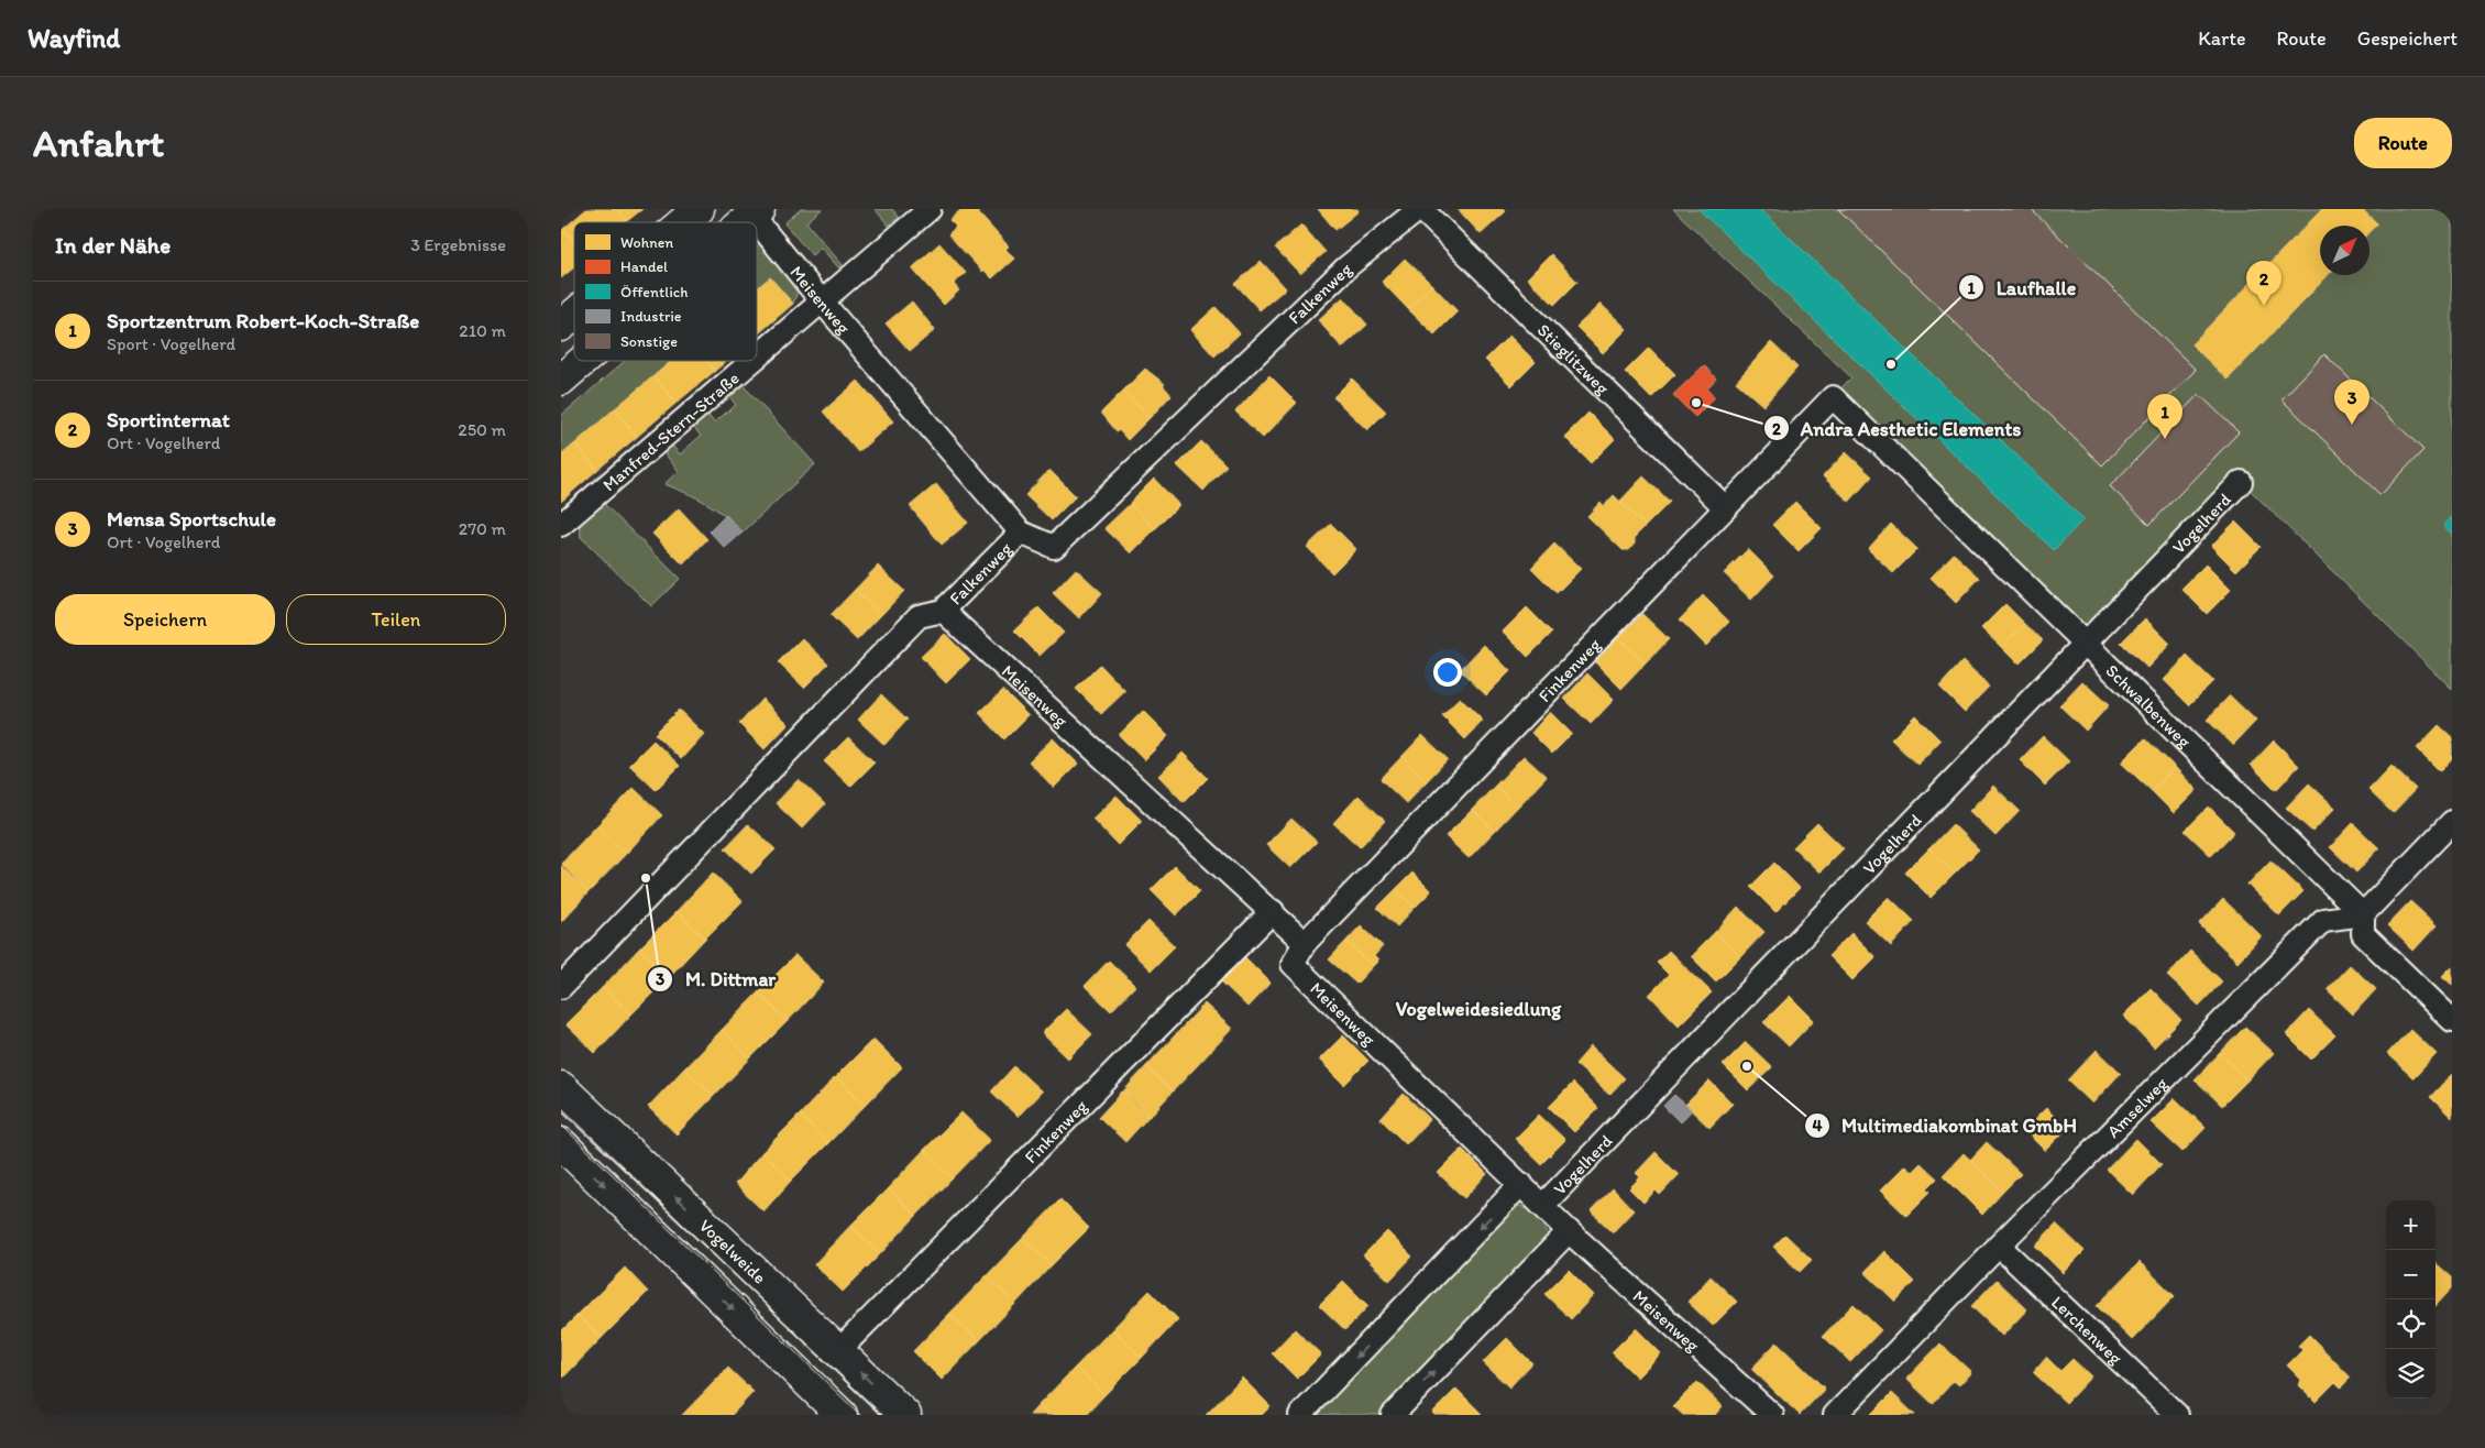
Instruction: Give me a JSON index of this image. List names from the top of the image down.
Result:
{
  "streets": {
    "street": [
      "Falkenweg",
      "Meisenweg",
      "Stieglitzweg",
      "Manfred-Stern-Straße",
      "Vogelherd",
      "Finkenweg",
      "Schwalbenweg",
      "Amselweg",
      "Vogelweide",
      "Lerchenweg"
    ]
  },
  "crossings": [
    ["Falkenweg", "Meisenweg"],
    ["Falkenweg", "Stieglitzweg"],
    ["Meisenweg", "Manfred-Stern-Straße"],
    ["Meisenweg", "Vogelherd"],
    ["Meisenweg", "Finkenweg"],
    ["Stieglitzweg", "Finkenweg"],
    ["Vogelherd", "Schwalbenweg"],
    ["Finkenweg", "Schwalbenweg"],
    ["Finkenweg", "Vogelweide"],
    ["Schwalbenweg", "Amselweg"],
    ["Amselweg", "Lerchenweg"]
  ],
  "districts": ["Vogelweidesiedlung"],
  "places": [
    "Laufhalle",
    "Andra Aesthetic Elements",
    "M. Dittmar",
    "Multimediakombinat GmbH"
  ],
  "legend": [
    "Wohnen",
    "Handel",
    "Öffentlich",
    "Industrie",
    "Sonstige"
  ],
  "north": "top right",
  "page": {
    "header": "Wayfind",
    "nav": ["Karte", "Route", "Gespeichert"],
    "buttons": [
      "Route",
      ["Speichern", "Teilen"]
    ],
    "title": "Anfahrt",
    "heading": ["In der Nähe", "3 Ergebnisse"],
    "pins": ["2", "3", "1"],
    "list": [
      {
        "mark": "1",
        "name": "Sportzentrum Robert-Koch-Straße",
        "note": "Sport · Vogelherd",
        "value": "210 m"
      },
      {
        "mark": "2",
        "name": "Sportinternat",
        "note": "Ort · Vogelherd",
        "value": "250 m"
      },
      {
        "mark": "3",
        "name": "Mensa Sportschule",
        "note": "Ort · Vogelherd",
        "value": "270 m"
      }
    ],
    "map_buttons": ["+", "−"]
  }
}
